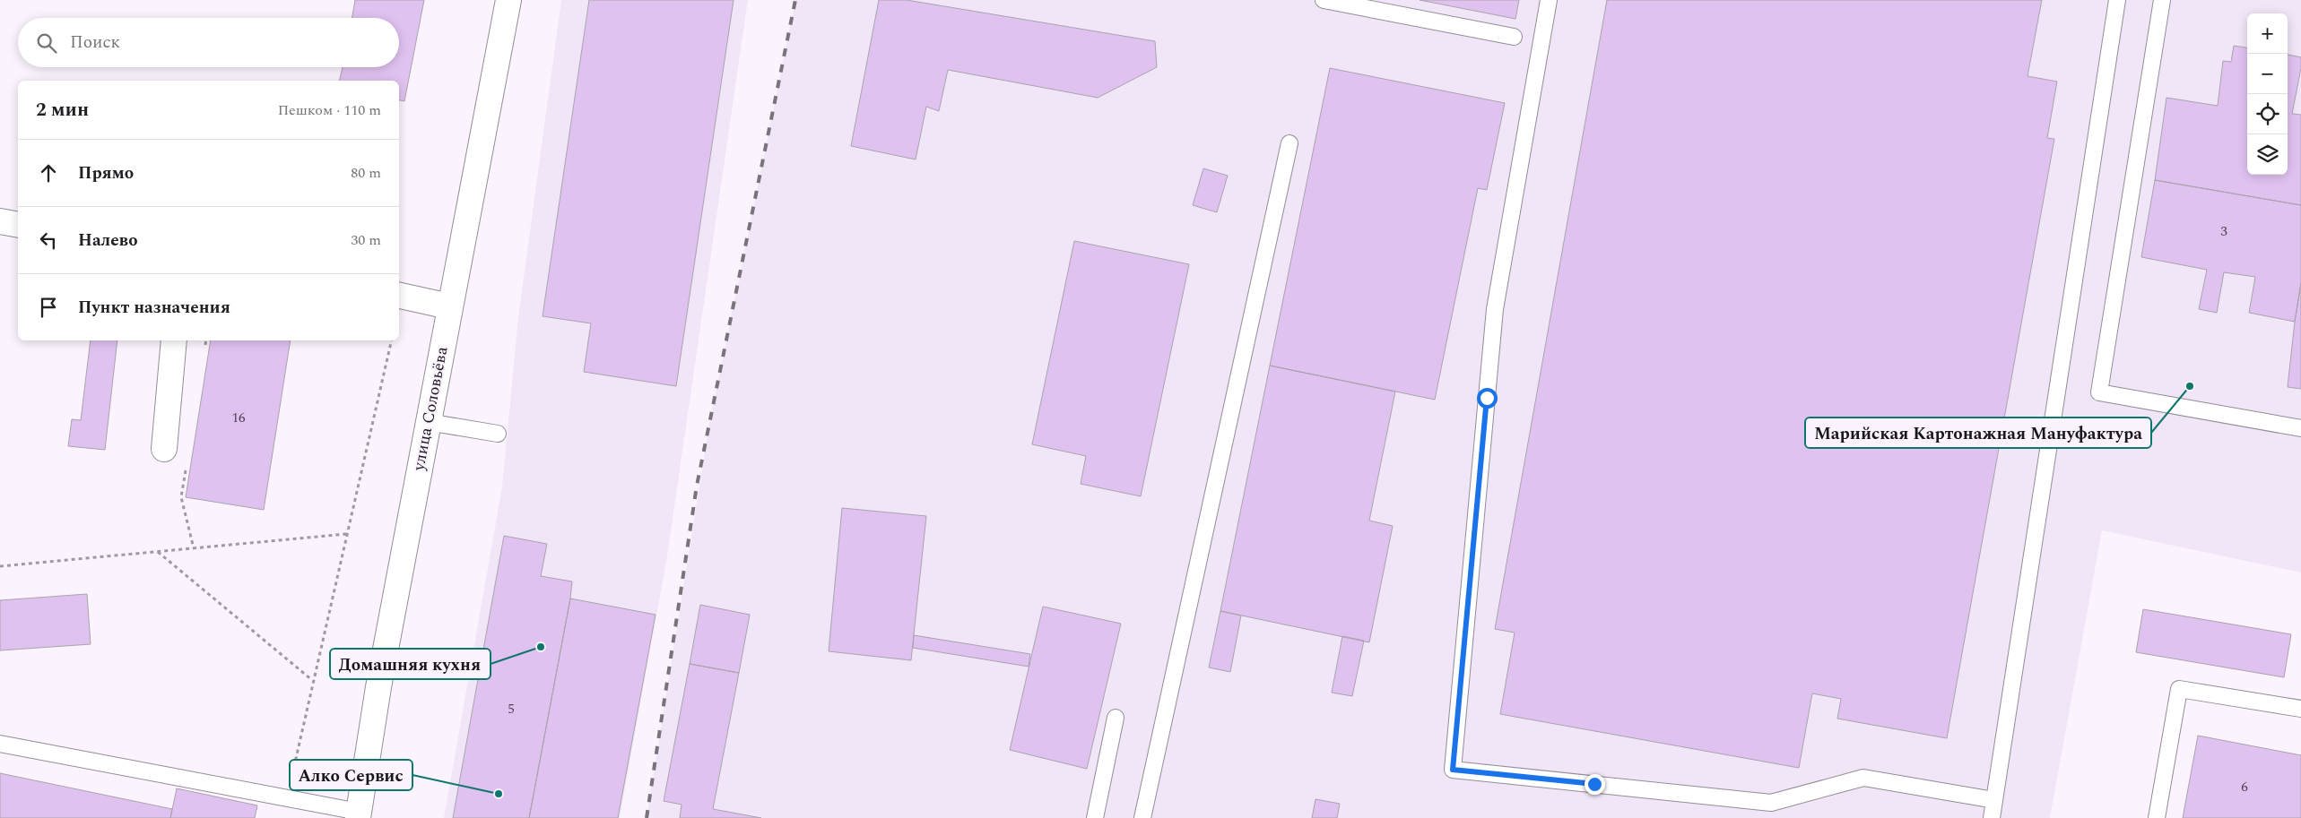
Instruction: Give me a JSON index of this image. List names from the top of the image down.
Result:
{
  "streets": {
    "street": ["улица Соловьёва"]
  },
  "places": ["Марийская Картонажная Мануфактура", "Домашняя кухня", "Алко Сервис"],
  "house_numbers": [
    "3",
    "16",
    "5",
    "6"
  ],
  "page": {
    "map_buttons": ["+", "−"],
    "search": "Поиск",
    "heading": ["2 мин", "Пешком · 110 m"],
    "list": [
      ["Прямо", "80 m"],
      ["Налево", "30 m"],
      "Пункт назначения"
    ]
  }
}
